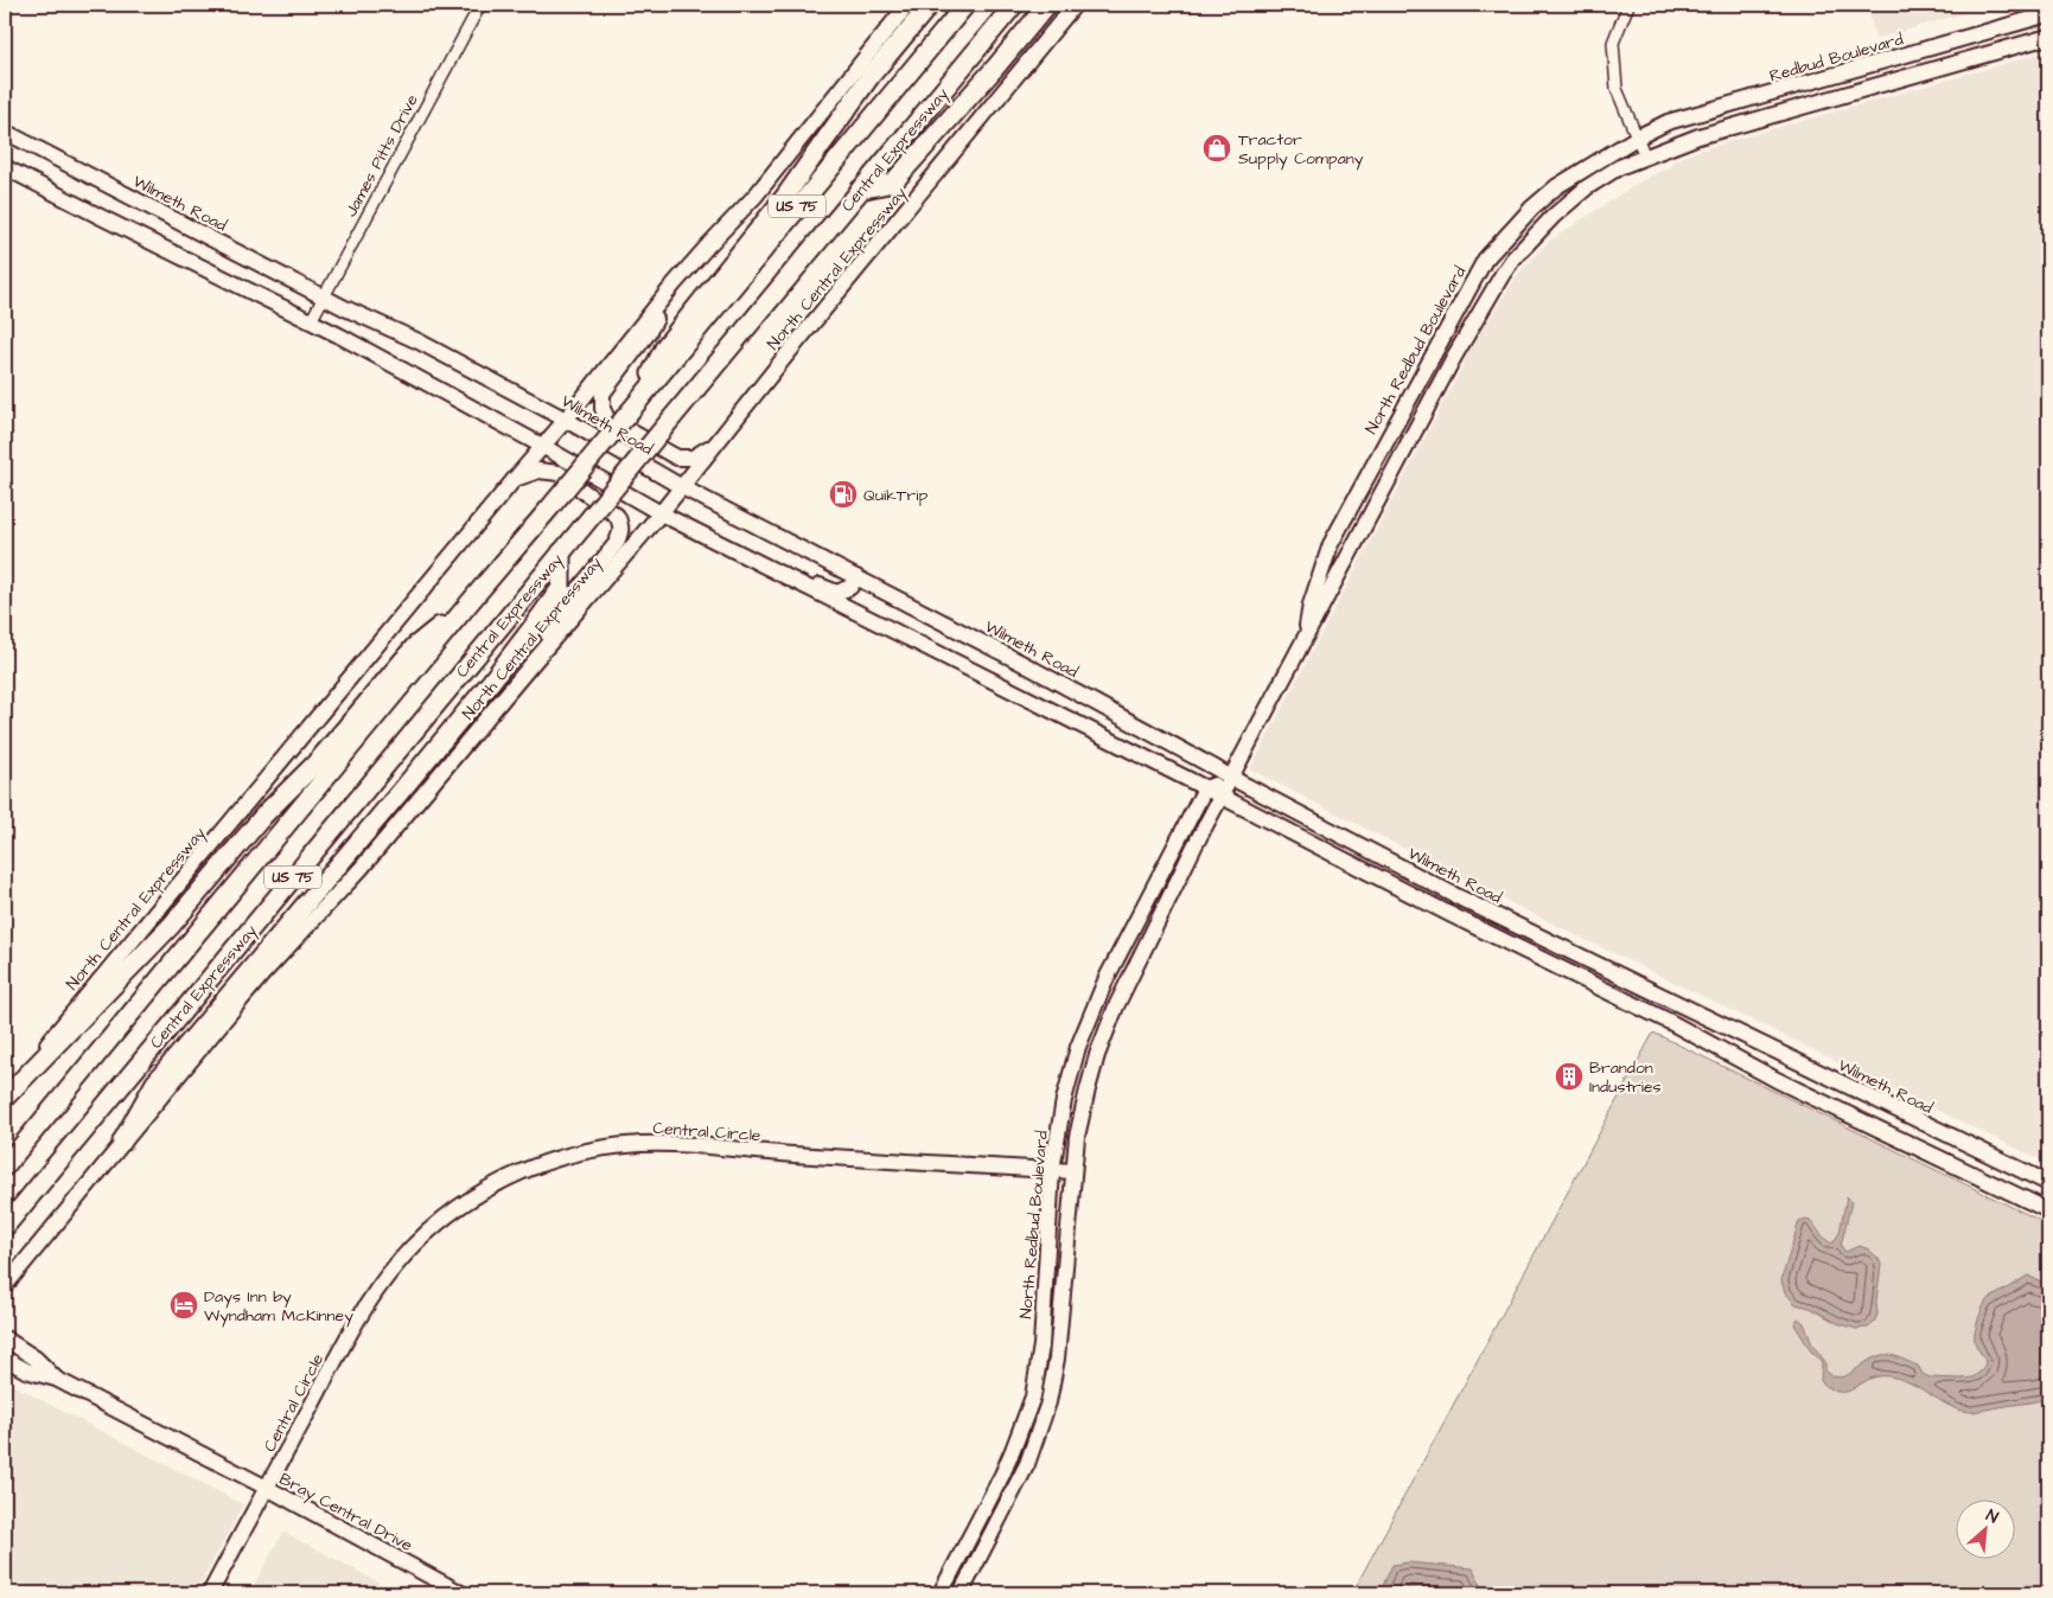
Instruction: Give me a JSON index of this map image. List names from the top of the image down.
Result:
{
  "streets": {
    "highway": ["Central Expressway", "US 75"],
    "main road": [
      "Redbud Boulevard",
      "Wilmeth Road",
      "North Central Expressway",
      "North Redbud Boulevard",
      "Central Circle",
      "Bray Central Drive"
    ],
    "street": ["James Pitts Drive"]
  },
  "crossings": [
    ["Redbud Boulevard", "North Redbud Boulevard"],
    ["James Pitts Drive", "Wilmeth Road"],
    ["Wilmeth Road", "North Central Expressway"],
    ["Wilmeth Road", "North Redbud Boulevard"],
    ["North Redbud Boulevard", "Central Circle"],
    ["Central Circle", "Bray Central Drive"]
  ],
  "places": {
    "shop": ["Tractor Supply Company"],
    "fuel station": ["QuikTrip"],
    "building": ["Brandon Industries"],
    "hotel": ["Days Inn by Wyndham McKinney"]
  },
  "north": "top right"
}
